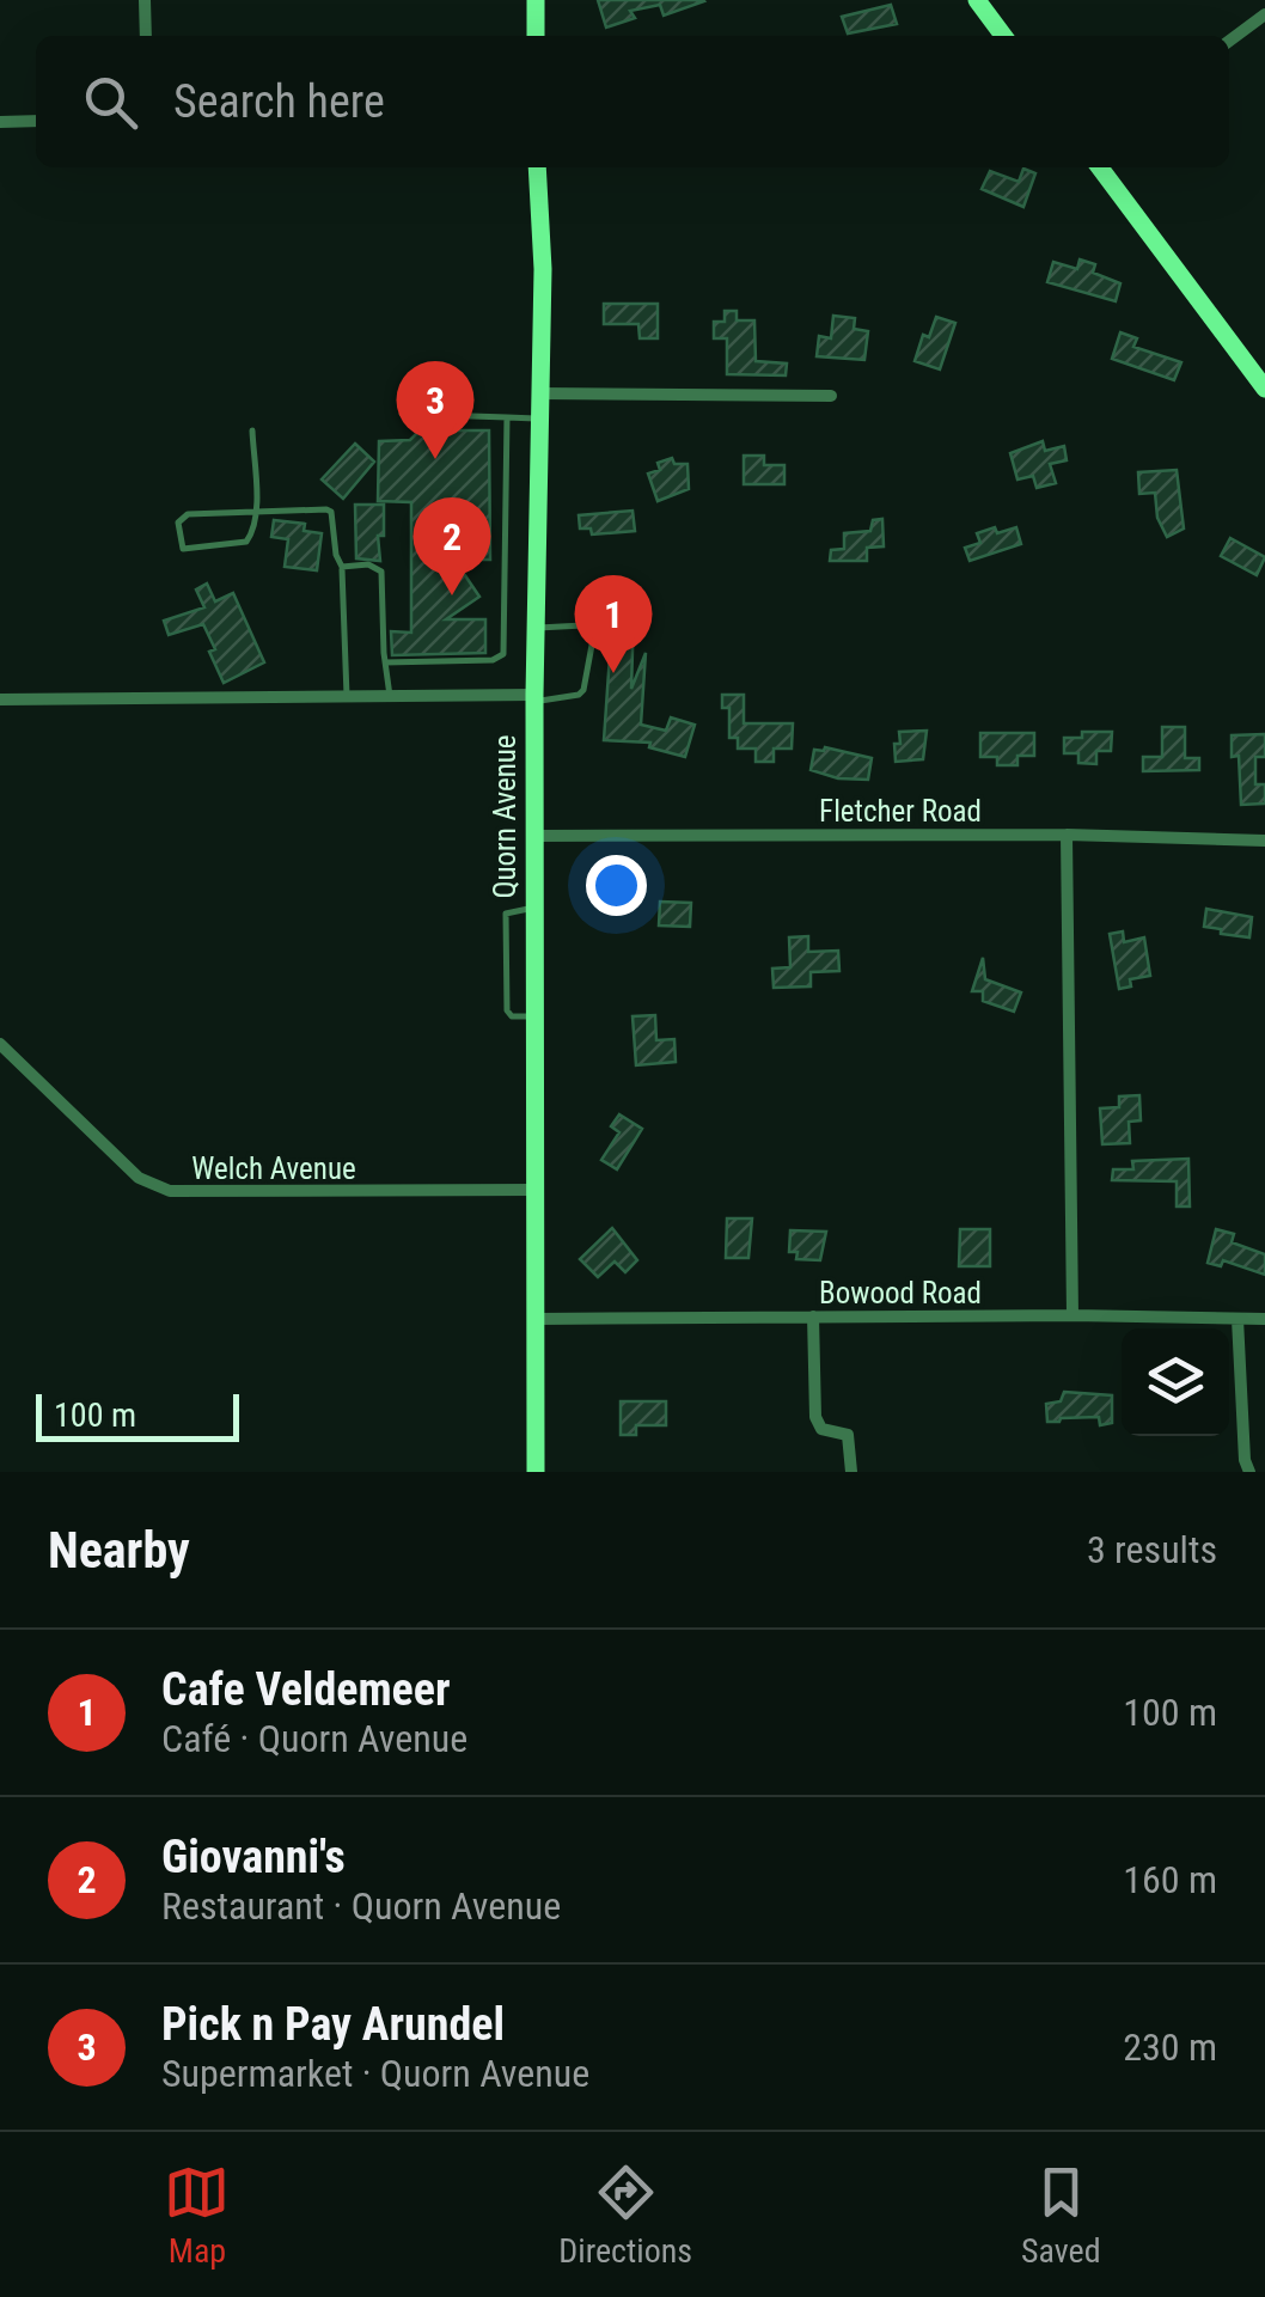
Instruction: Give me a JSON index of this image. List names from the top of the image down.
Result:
{
  "streets": {
    "street": [
      "Fletcher Road",
      "Quorn Avenue",
      "Welch Avenue",
      "Bowood Road"
    ]
  },
  "crossings": [
    ["Fletcher Road", "Quorn Avenue"],
    ["Quorn Avenue", "Welch Avenue"],
    ["Quorn Avenue", "Bowood Road"]
  ],
  "scale_bar": "100 m",
  "page": {
    "search": "Search here",
    "pins": ["3", "2", "1"],
    "scale": "100 m",
    "heading": ["Nearby", "3 results"],
    "list": [
      {
        "mark": "1",
        "name": "Cafe Veldemeer",
        "note": "Café · Quorn Avenue",
        "value": "100 m"
      },
      {
        "mark": "2",
        "name": "Giovanni's",
        "note": "Restaurant · Quorn Avenue",
        "value": "160 m"
      },
      {
        "mark": "3",
        "name": "Pick n Pay Arundel",
        "note": "Supermarket · Quorn Avenue",
        "value": "230 m"
      }
    ],
    "nav": ["Map", "Directions", "Saved"]
  }
}
